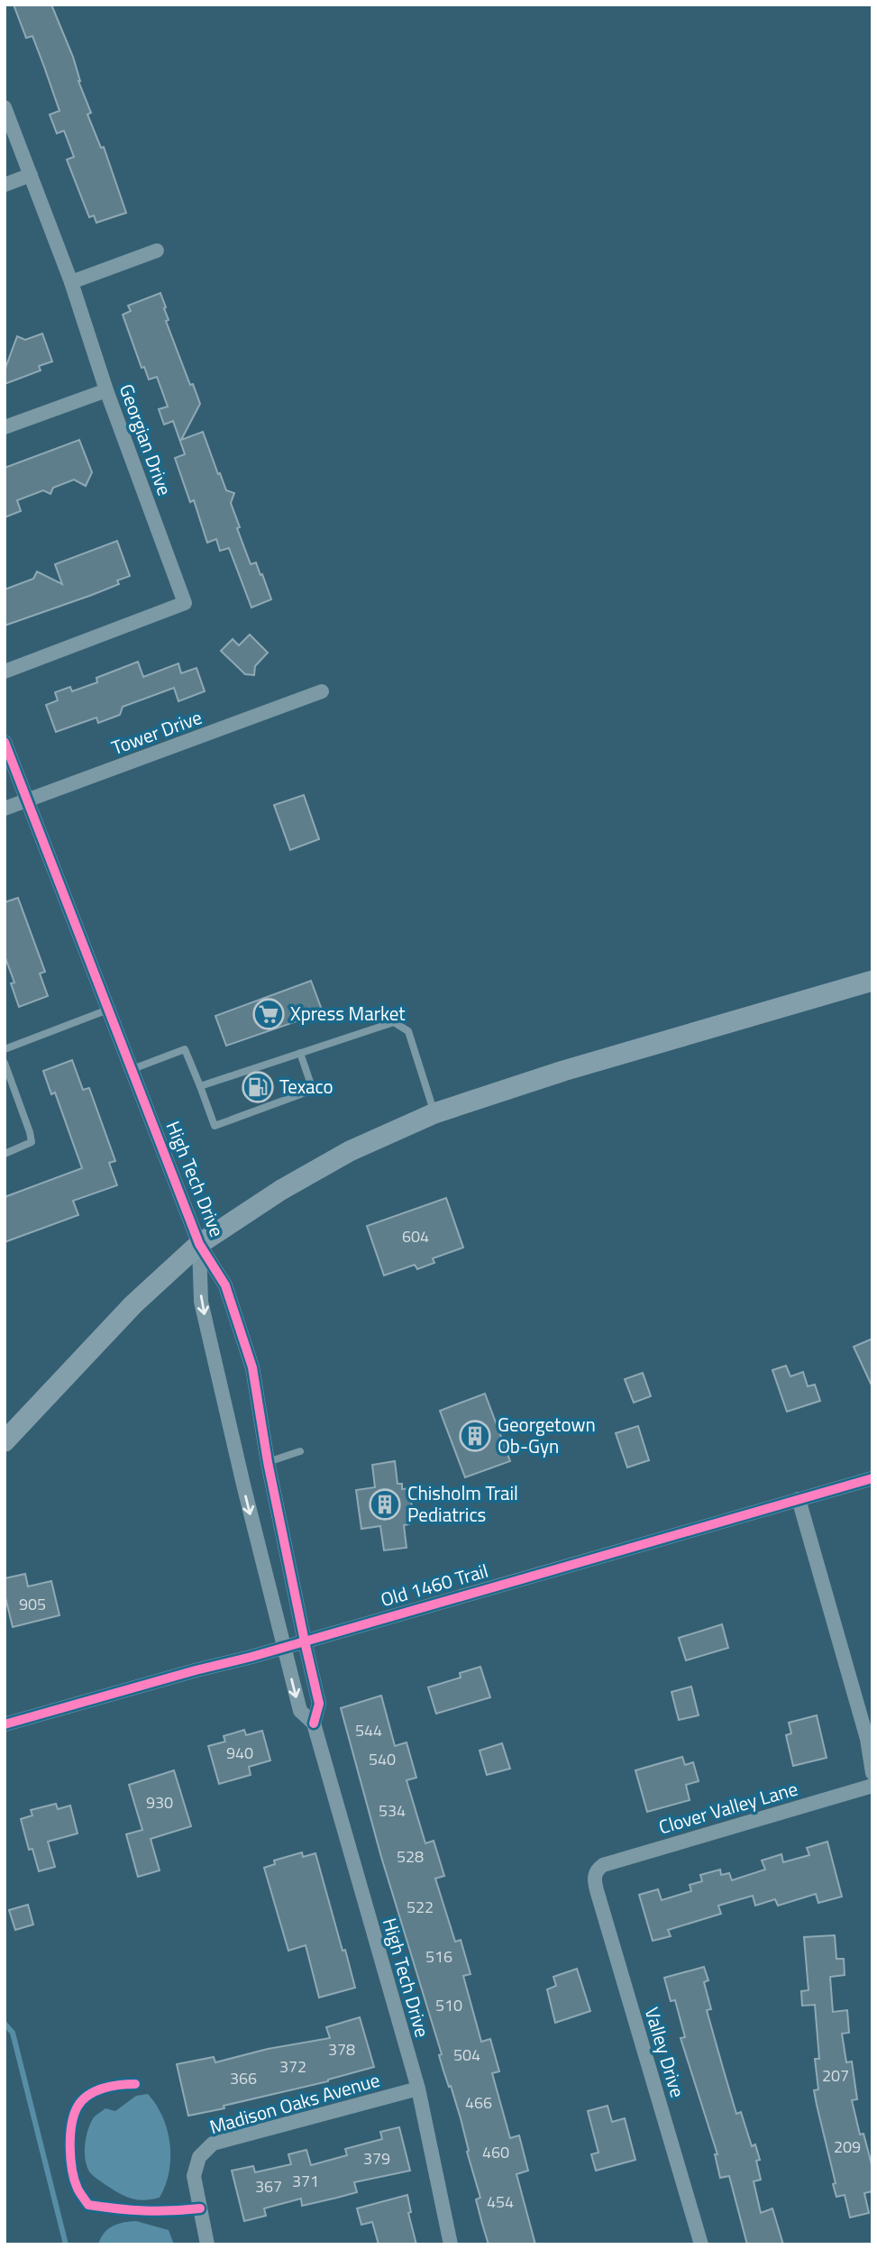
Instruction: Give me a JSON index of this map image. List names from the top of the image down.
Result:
{
  "streets": {
    "street": [
      "Georgian Drive",
      "Tower Drive",
      "High Tech Drive",
      "Old 1460 Trail",
      "Clover Valley Lane",
      "Valley Drive",
      "Madison Oaks Avenue"
    ]
  },
  "crossings": [
    ["Tower Drive", "High Tech Drive"],
    ["High Tech Drive", "Old 1460 Trail"],
    ["High Tech Drive", "Madison Oaks Avenue"],
    ["Clover Valley Lane", "Valley Drive"]
  ],
  "places": {
    "supermarket": ["Xpress Market"],
    "fuel station": ["Texaco"],
    "building": ["Georgetown Ob-Gyn", "Chisholm Trail Pediatrics"]
  },
  "house_numbers": [
    "604",
    "905",
    "544",
    "940",
    "540",
    "930",
    "534",
    "528",
    "522",
    "516",
    "510",
    "378",
    "504",
    "372",
    "207",
    "366",
    "466",
    "209",
    "460",
    "379",
    "371",
    "367",
    "454"
  ]
}
